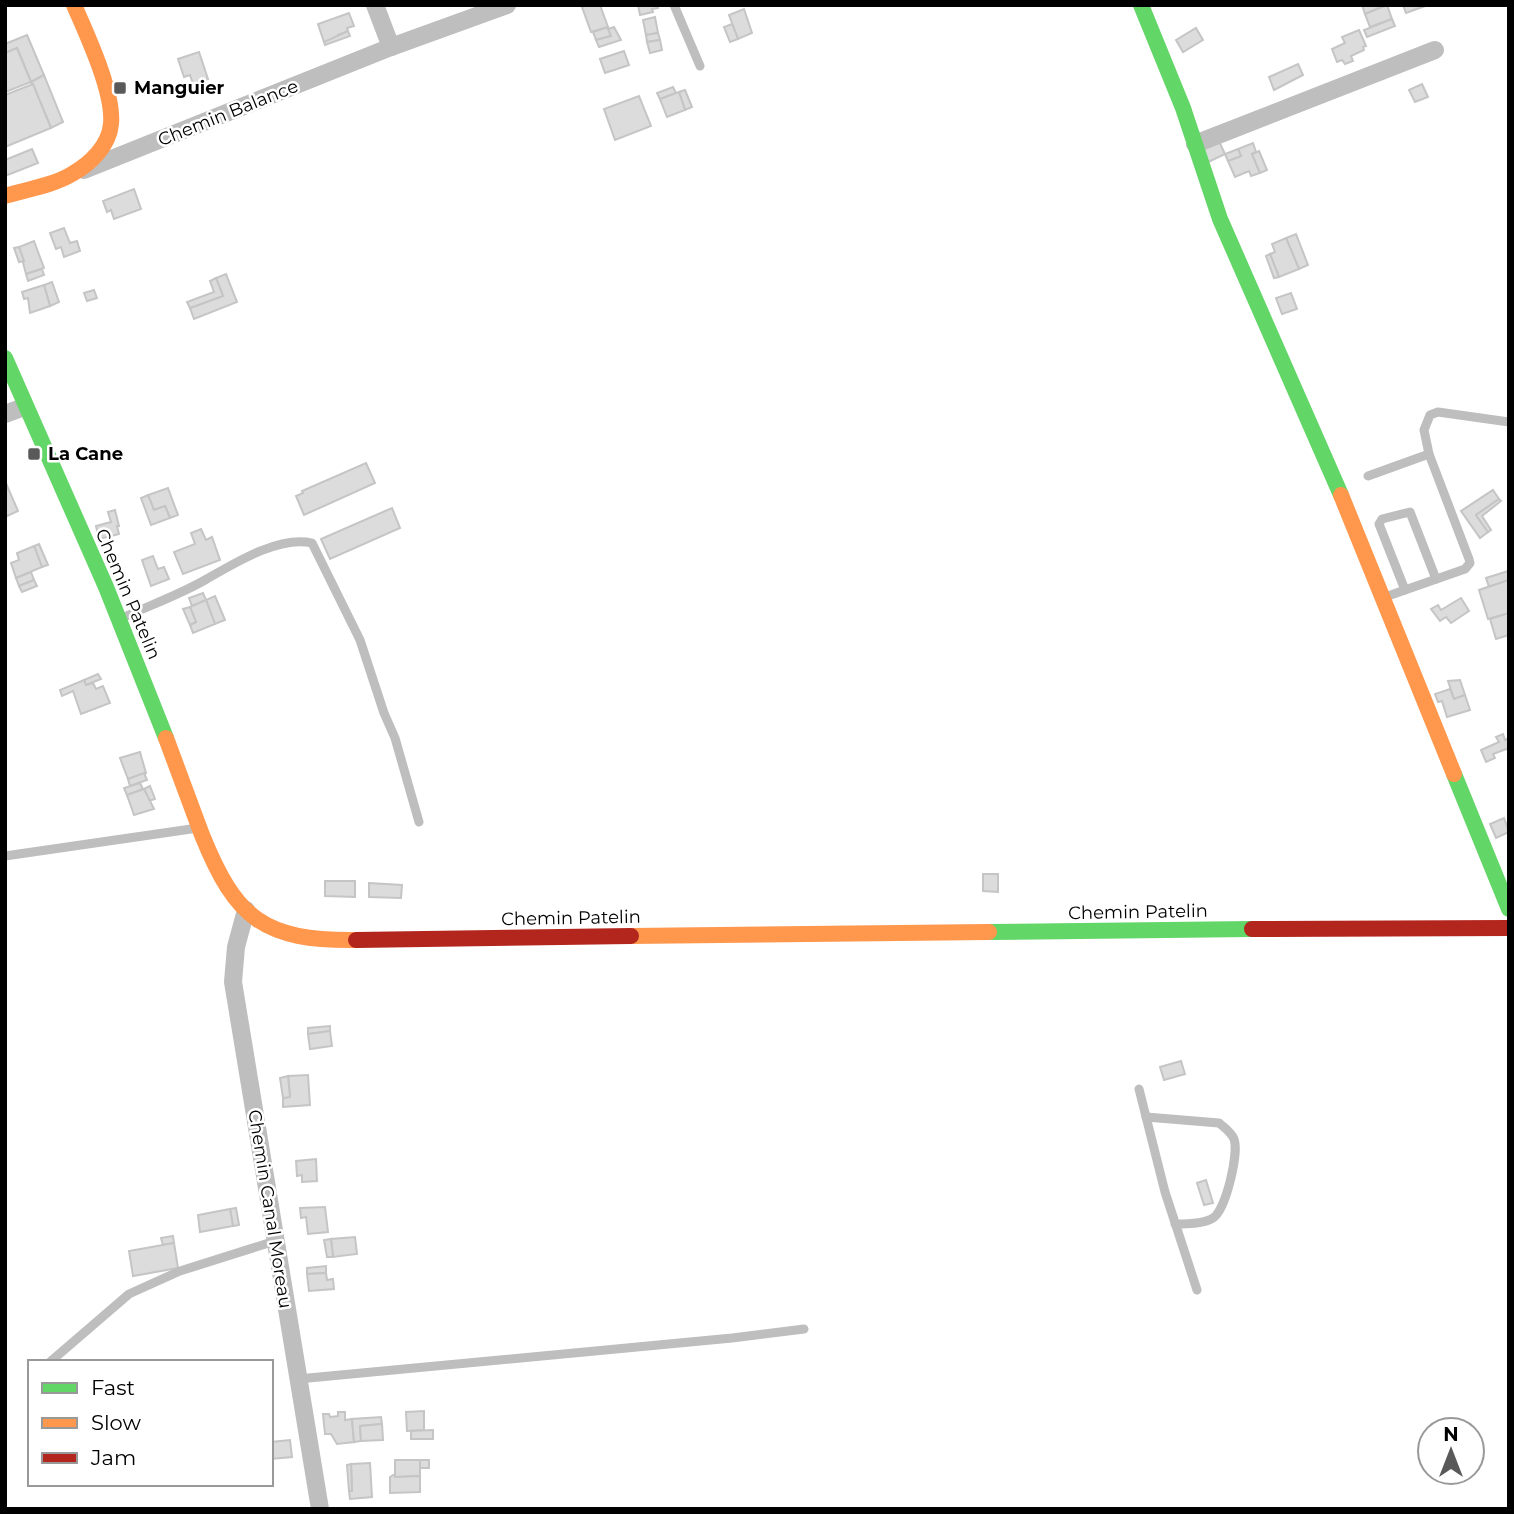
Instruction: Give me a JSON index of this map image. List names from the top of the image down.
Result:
{
  "streets": {
    "main road": ["Chemin Patelin"],
    "street": ["Chemin Balance", "Chemin Canal Moreau"]
  },
  "crossings": [
    ["Chemin Patelin", "Chemin Canal Moreau"]
  ],
  "places": {
    "transit": ["Manguier", "La Cane"]
  },
  "legend": ["Fast", "Slow", "Jam"],
  "north": "top"
}
